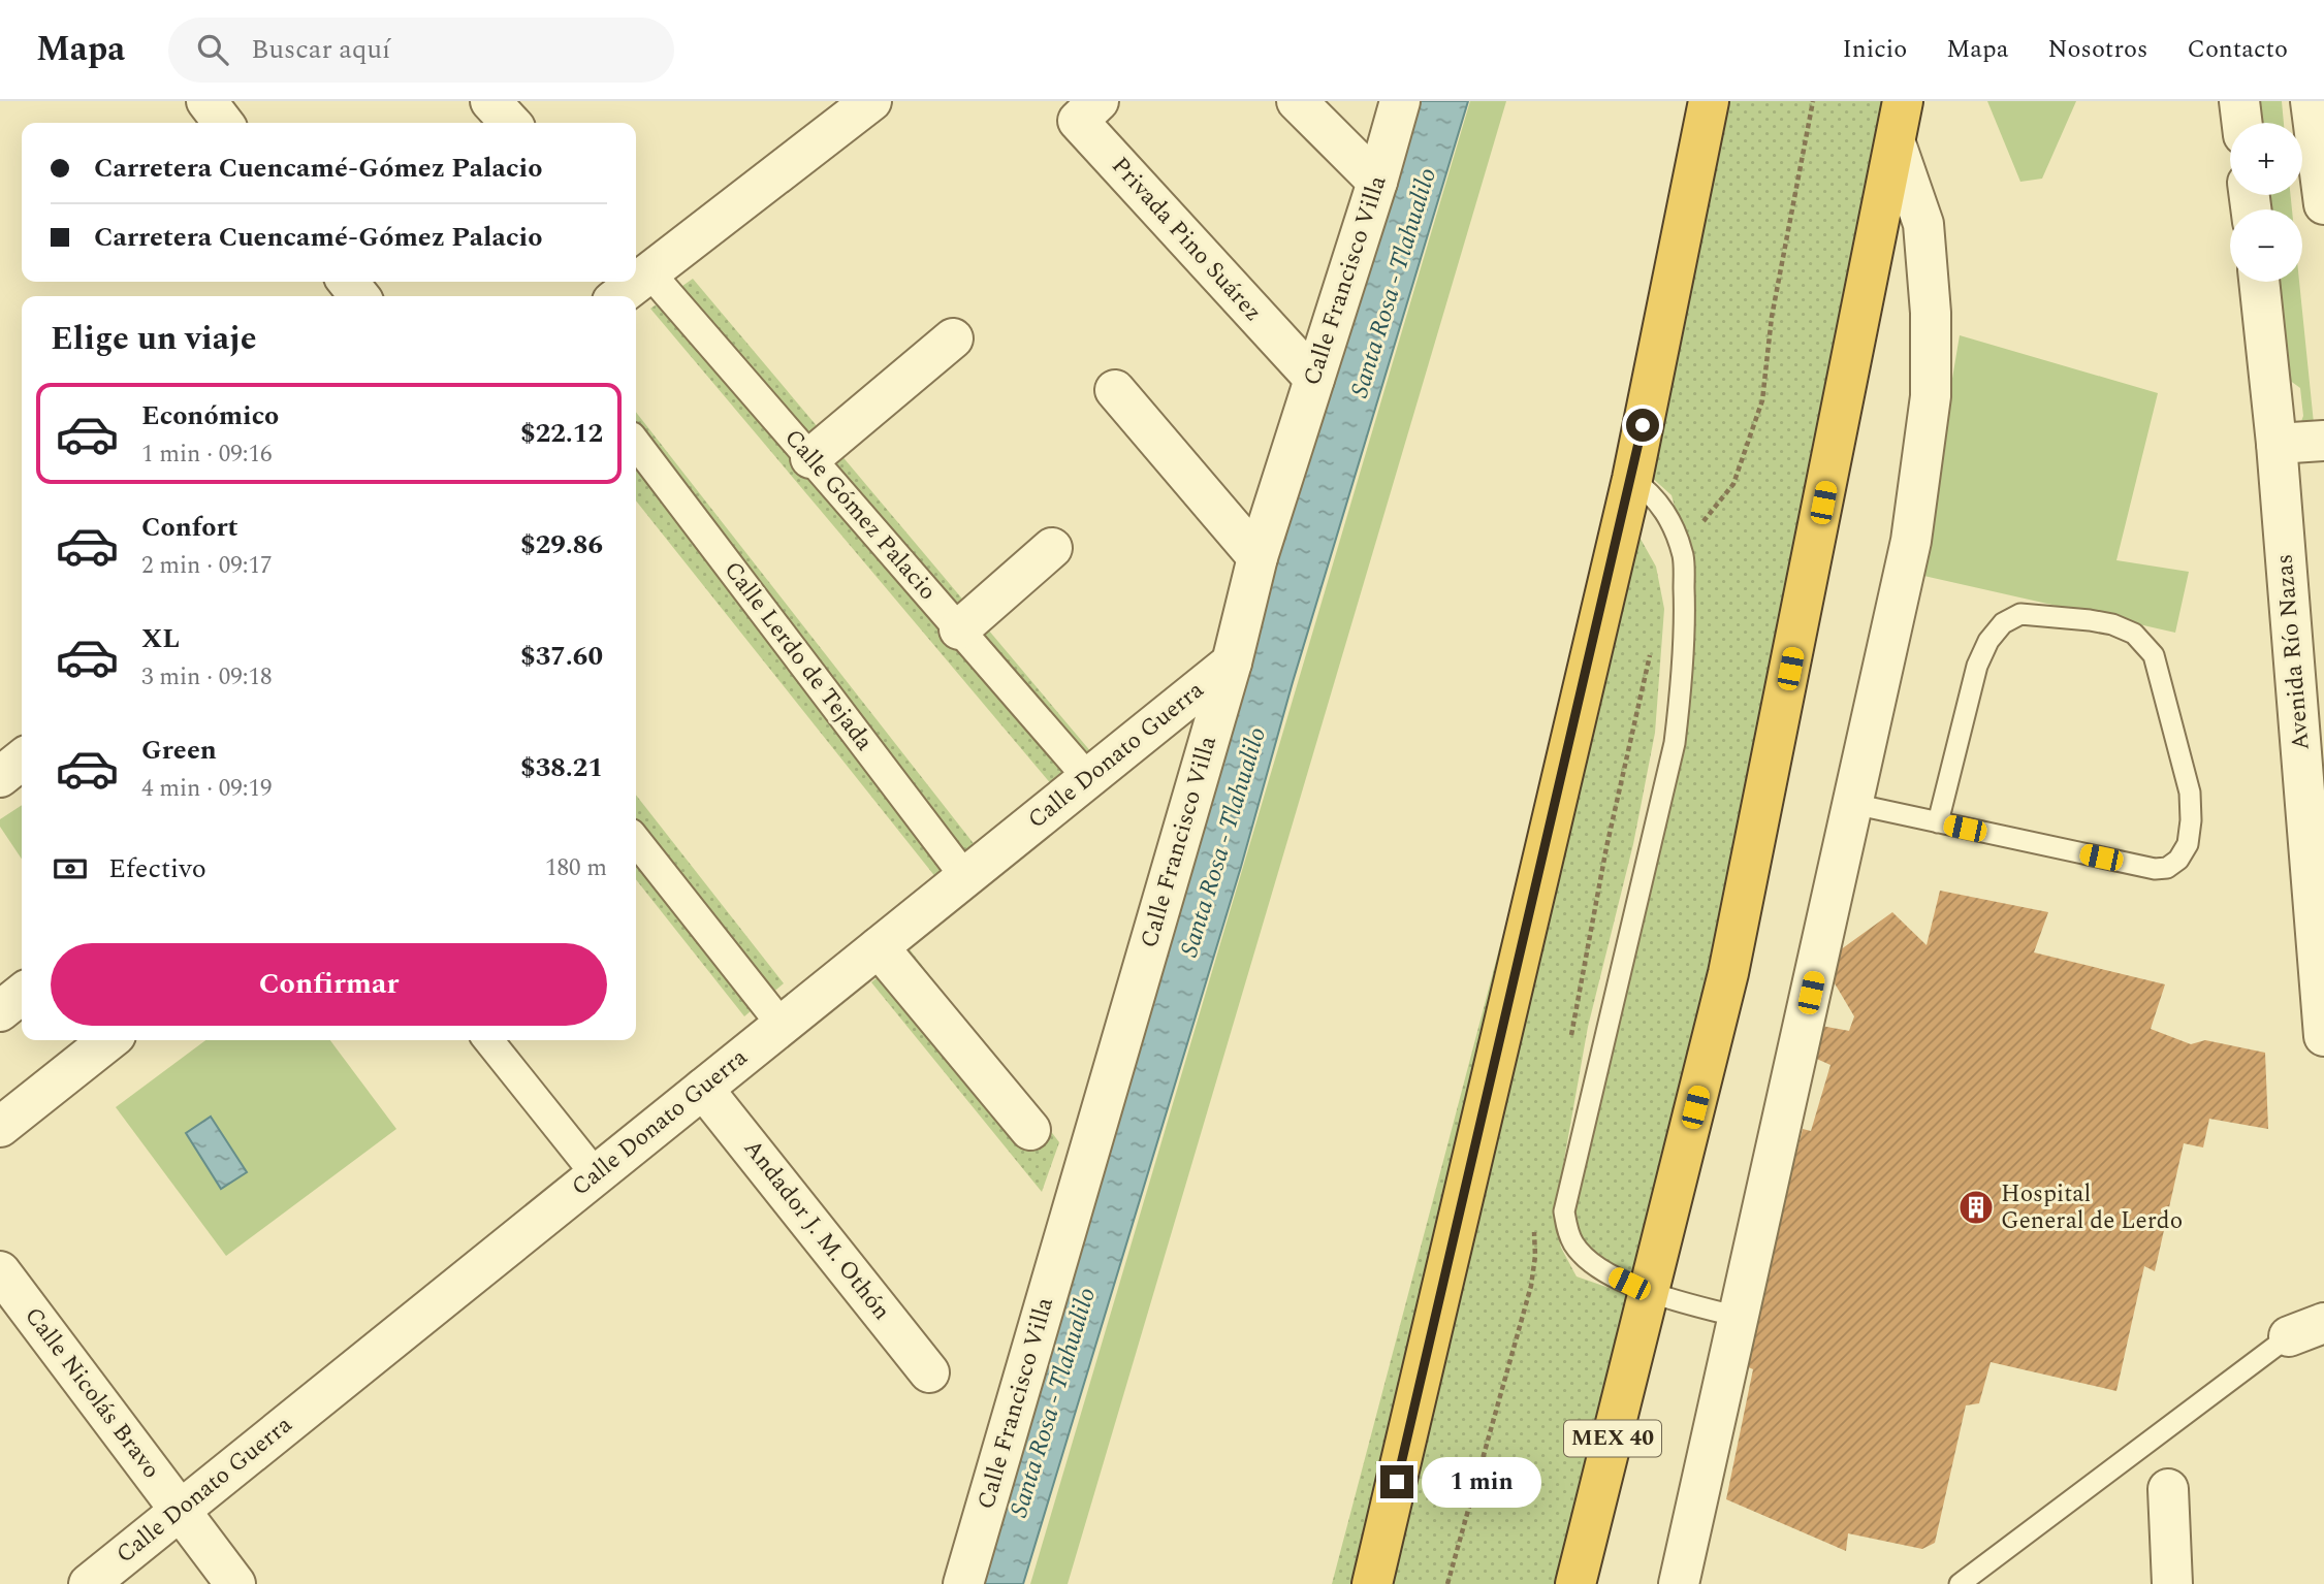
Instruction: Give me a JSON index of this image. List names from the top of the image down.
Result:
{
  "streets": {
    "highway": ["MEX 40"],
    "street": [
      "Privada Pino Suárez",
      "Calle Francisco Villa",
      "Calle Gómez Palacio",
      "Avenida Río Nazas",
      "Calle Lerdo de Tejada",
      "Calle Donato Guerra",
      "Andador J. M. Othón",
      "Calle Nicolás Bravo"
    ]
  },
  "crossings": [
    ["Privada Pino Suárez", "Calle Francisco Villa"],
    ["Calle Francisco Villa", "Calle Donato Guerra"],
    ["Calle Gómez Palacio", "Calle Donato Guerra"],
    ["Calle Lerdo de Tejada", "Calle Donato Guerra"],
    ["Calle Donato Guerra", "Andador J. M. Othón"],
    ["Calle Donato Guerra", "Calle Nicolás Bravo"]
  ],
  "water": ["Santa Rosa - Tlahualilo"],
  "places": {
    "building": ["Hospital General de Lerdo"]
  },
  "page": {
    "header": "Mapa",
    "search": "Buscar aquí",
    "nav": [
      "Inicio",
      "Mapa",
      "Nosotros",
      "Contacto"
    ],
    "map_buttons": ["+", "−"],
    "banner": ["Carretera Cuencamé-Gómez Palacio", "Carretera Cuencamé-Gómez Palacio"],
    "heading": "Elige un viaje",
    "list": [
      {
        "name": "Económico",
        "note": "1 min · 09:16",
        "value": "$22.12"
      },
      {
        "name": "Confort",
        "note": "2 min · 09:17",
        "value": "$29.86"
      },
      {
        "name": "XL",
        "note": "3 min · 09:18",
        "value": "$37.60"
      },
      {
        "name": "Green",
        "note": "4 min · 09:19",
        "value": "$38.21"
      }
    ],
    "pay": ["Efectivo", "180 m"],
    "buttons": "Confirmar",
    "bubble": "1 min"
  }
}
